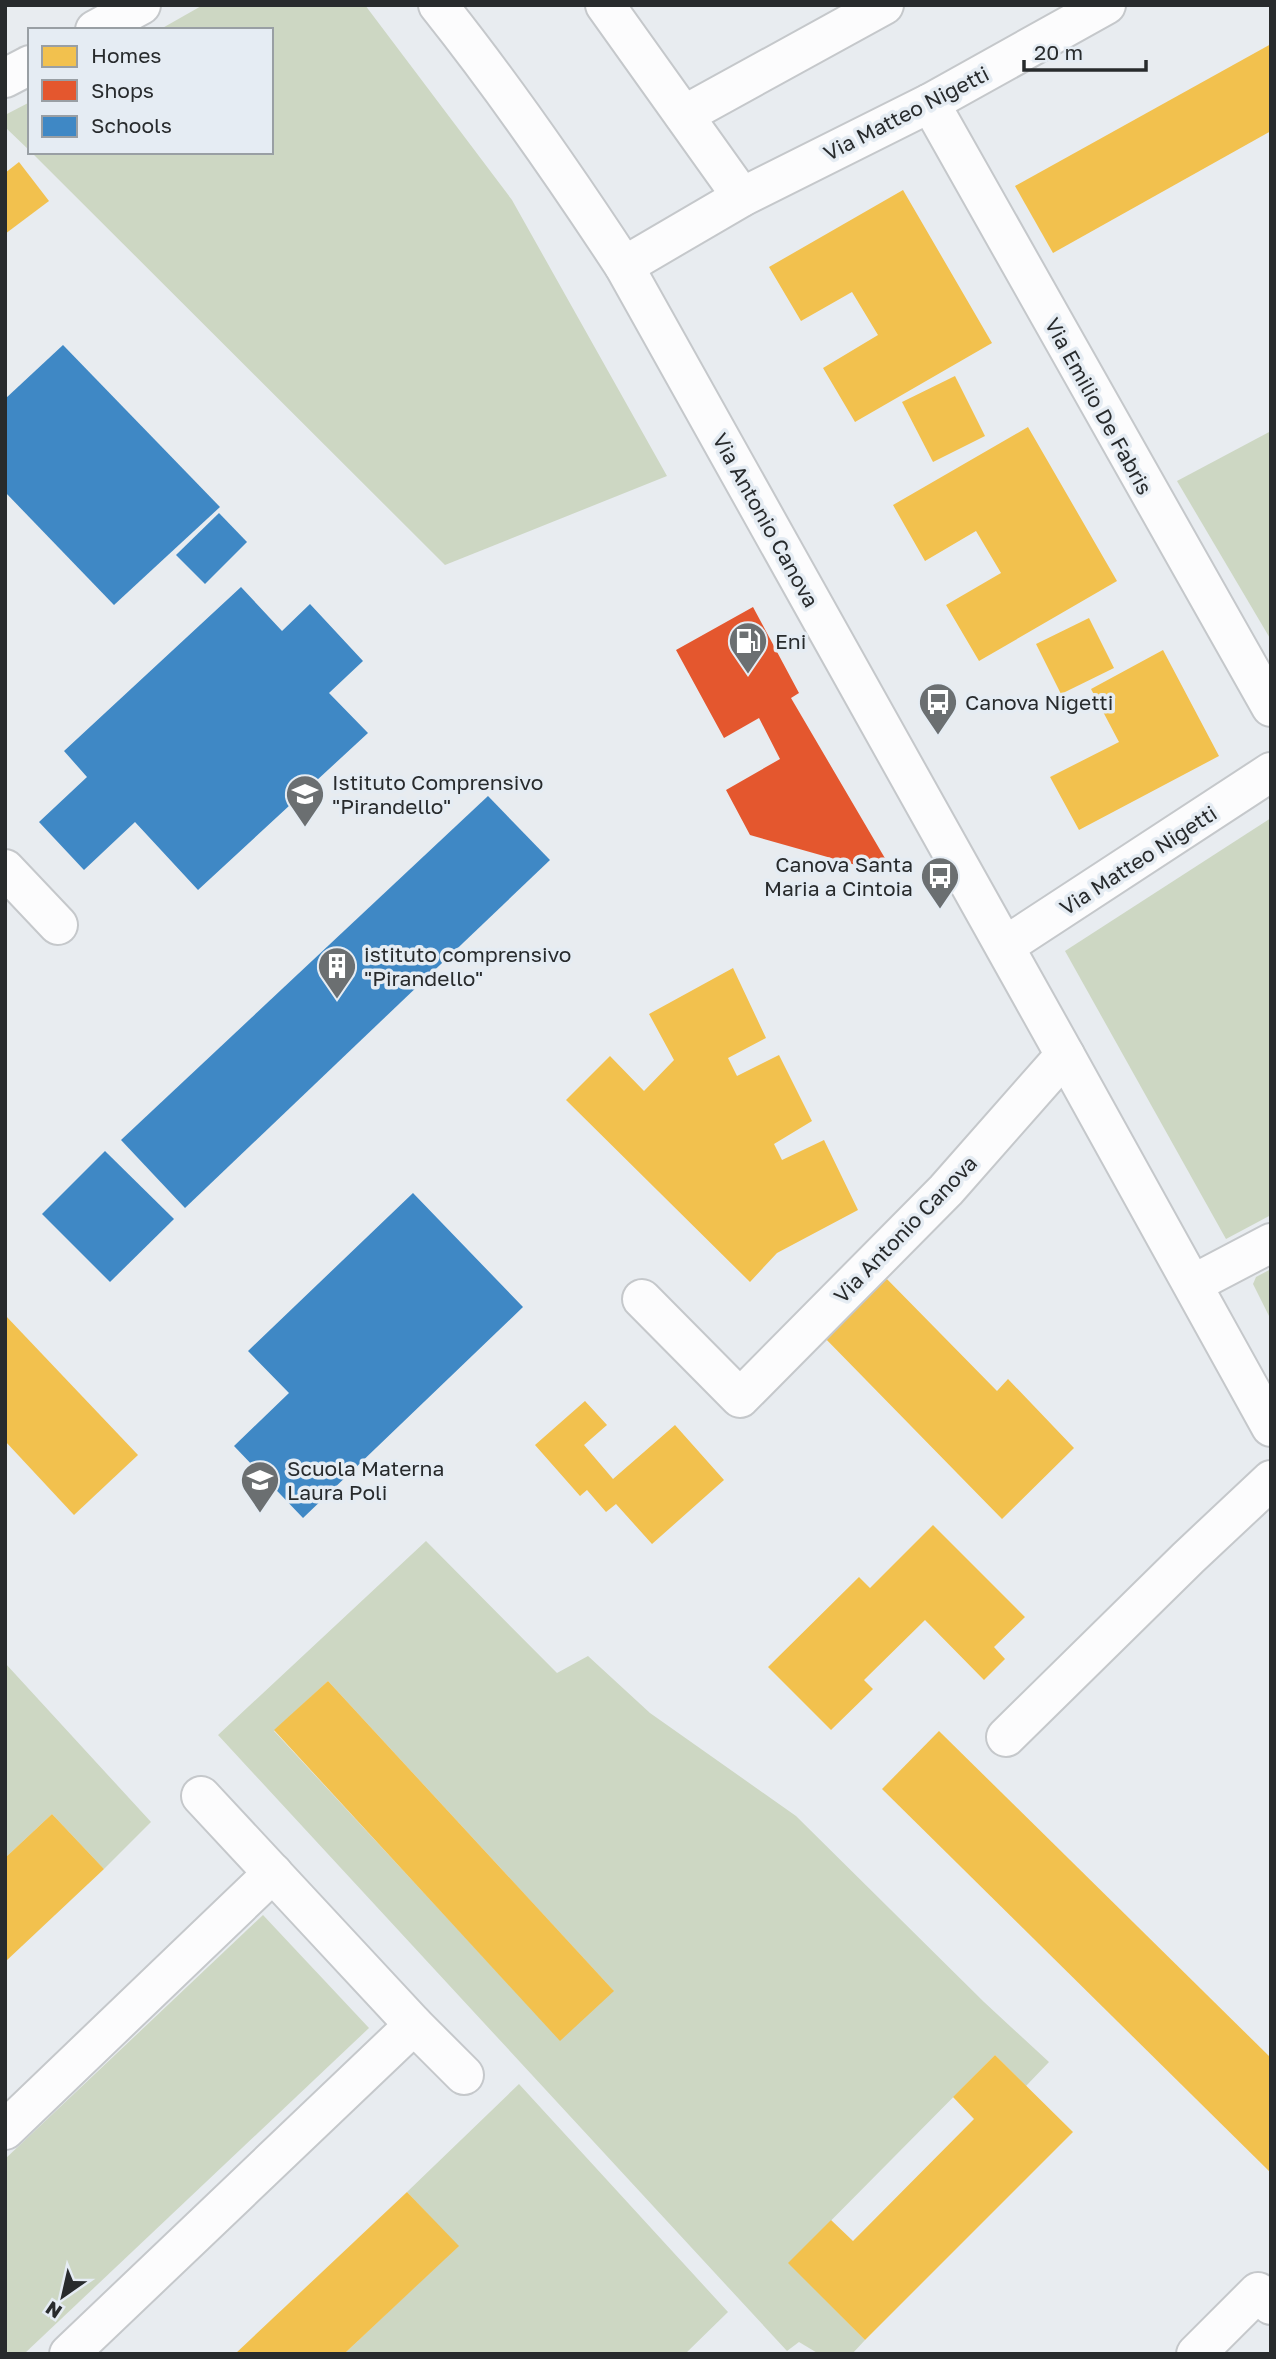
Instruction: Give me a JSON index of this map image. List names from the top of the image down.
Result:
{
  "streets": {
    "street": ["Via Matteo Nigetti", "Via Emilio De Fabris", "Via Antonio Canova"]
  },
  "crossings": [
    ["Via Matteo Nigetti", "Via Emilio De Fabris"],
    ["Via Matteo Nigetti", "Via Antonio Canova"]
  ],
  "places": {
    "fuel station": ["Eni"],
    "bus stop": ["Canova Nigetti", "Canova Santa Maria a Cintoia"],
    "school or university": ["Istituto Comprensivo \"Pirandello\"", "Scuola Materna Laura Poli"],
    "building": ["istituto comprensivo \"Pirandello\""]
  },
  "legend": ["Homes", "Shops", "Schools"],
  "scale_bar": "20 m",
  "north": "bottom left"
}
